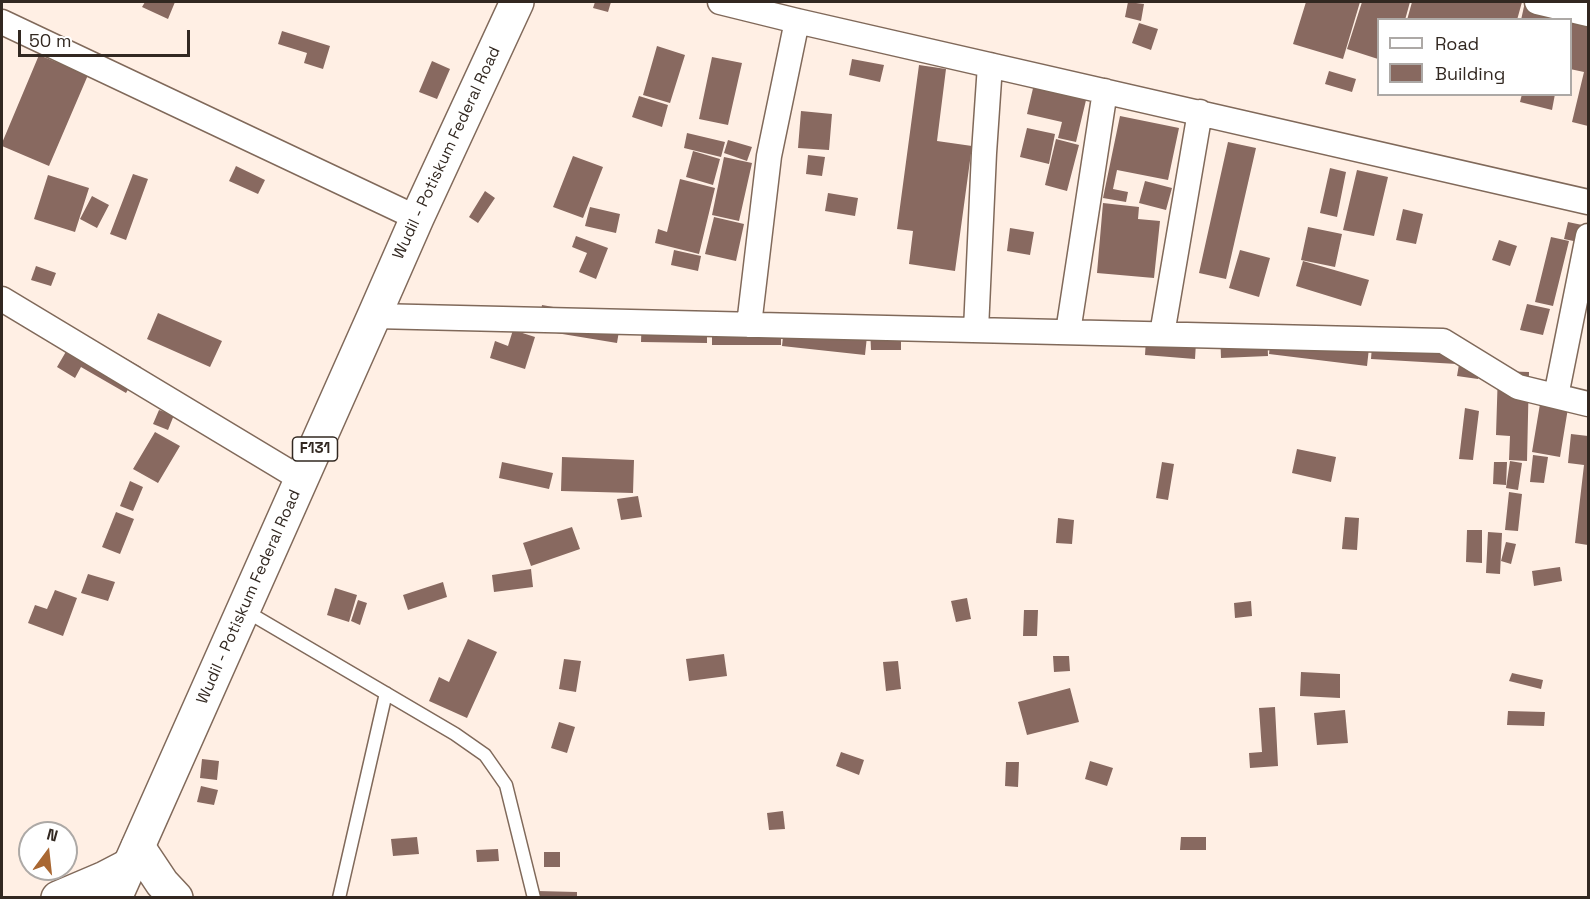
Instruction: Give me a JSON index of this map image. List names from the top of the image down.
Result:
{
  "streets": {
    "main road": ["Wudil - Potiskum Federal Road", "F131"]
  },
  "legend": ["Road", "Building"],
  "scale_bar": "50 m",
  "north": "top"
}
